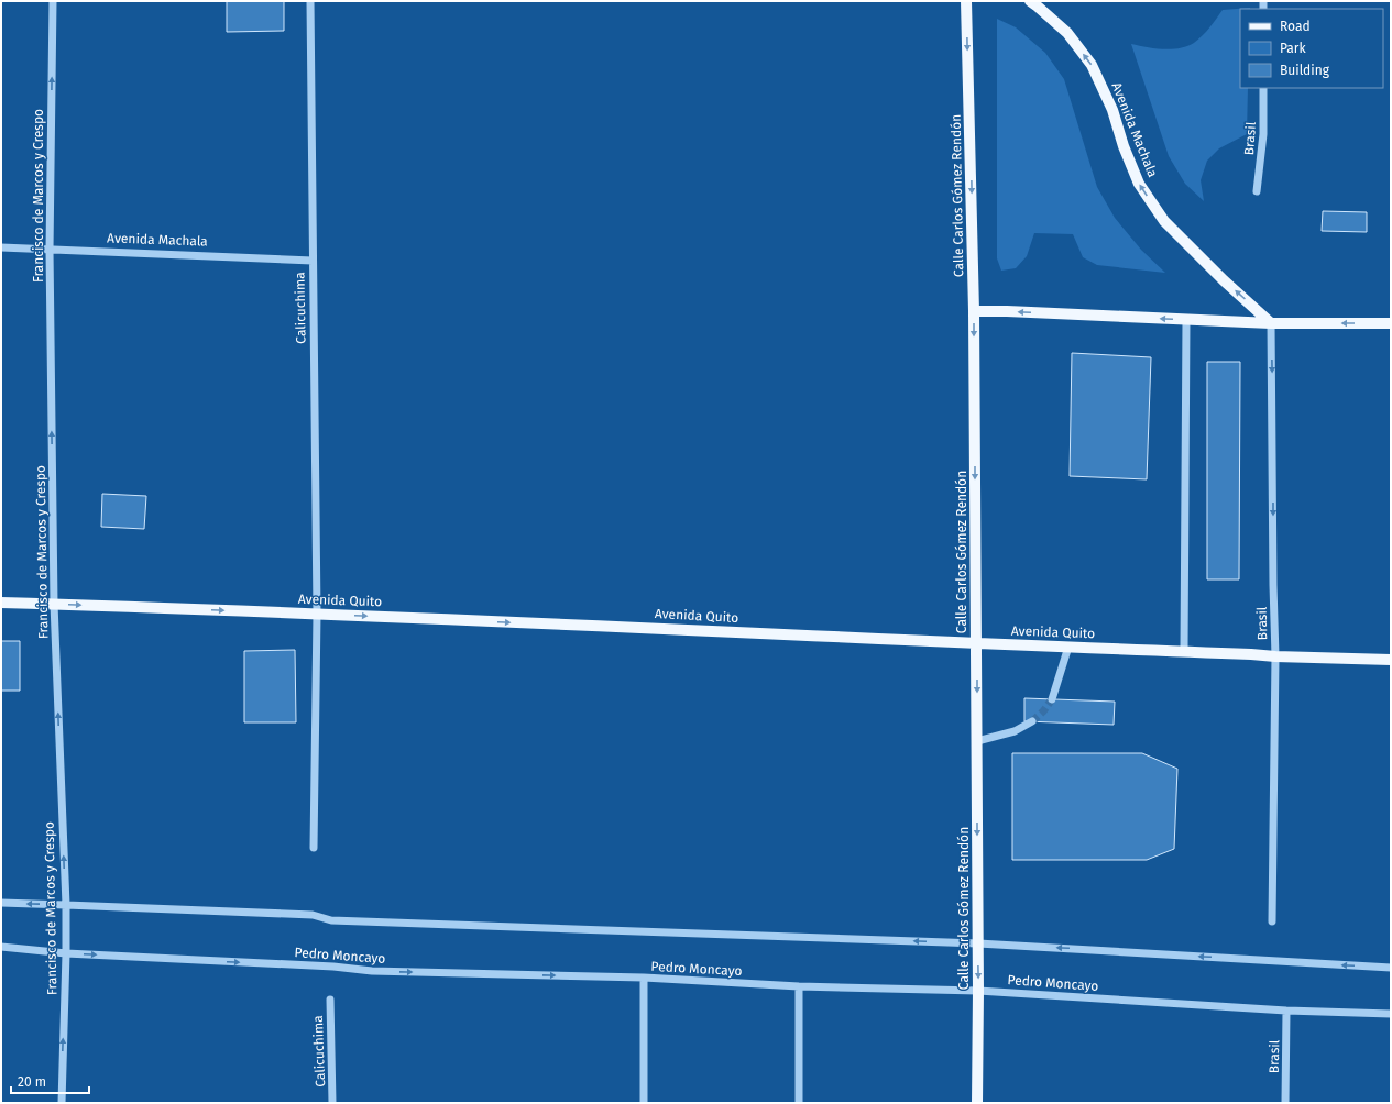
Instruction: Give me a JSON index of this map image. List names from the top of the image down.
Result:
{
  "streets": {
    "main road": ["Avenida Machala", "Calle Carlos Gómez Rendón", "Avenida Quito"],
    "street": [
      "Brasil",
      "Francisco de Marcos y Crespo",
      "Calicuchima",
      "Pedro Moncayo"
    ]
  },
  "crossings": [
    ["Avenida Machala", "Brasil"],
    ["Avenida Machala", "Francisco de Marcos y Crespo"],
    ["Avenida Machala", "Calicuchima"],
    ["Brasil", "Avenida Quito"],
    ["Brasil", "Pedro Moncayo"],
    ["Francisco de Marcos y Crespo", "Avenida Quito"],
    ["Francisco de Marcos y Crespo", "Pedro Moncayo"],
    ["Calle Carlos Gómez Rendón", "Avenida Quito"],
    ["Calle Carlos Gómez Rendón", "Pedro Moncayo"],
    ["Calicuchima", "Avenida Quito"]
  ],
  "one_way": [
    "Avenida Machala",
    "Brasil",
    "Francisco de Marcos y Crespo",
    "Calle Carlos Gómez Rendón",
    "Avenida Quito"
  ],
  "legend": ["Road", "Park", "Building"],
  "scale_bar": "20 m"
}
